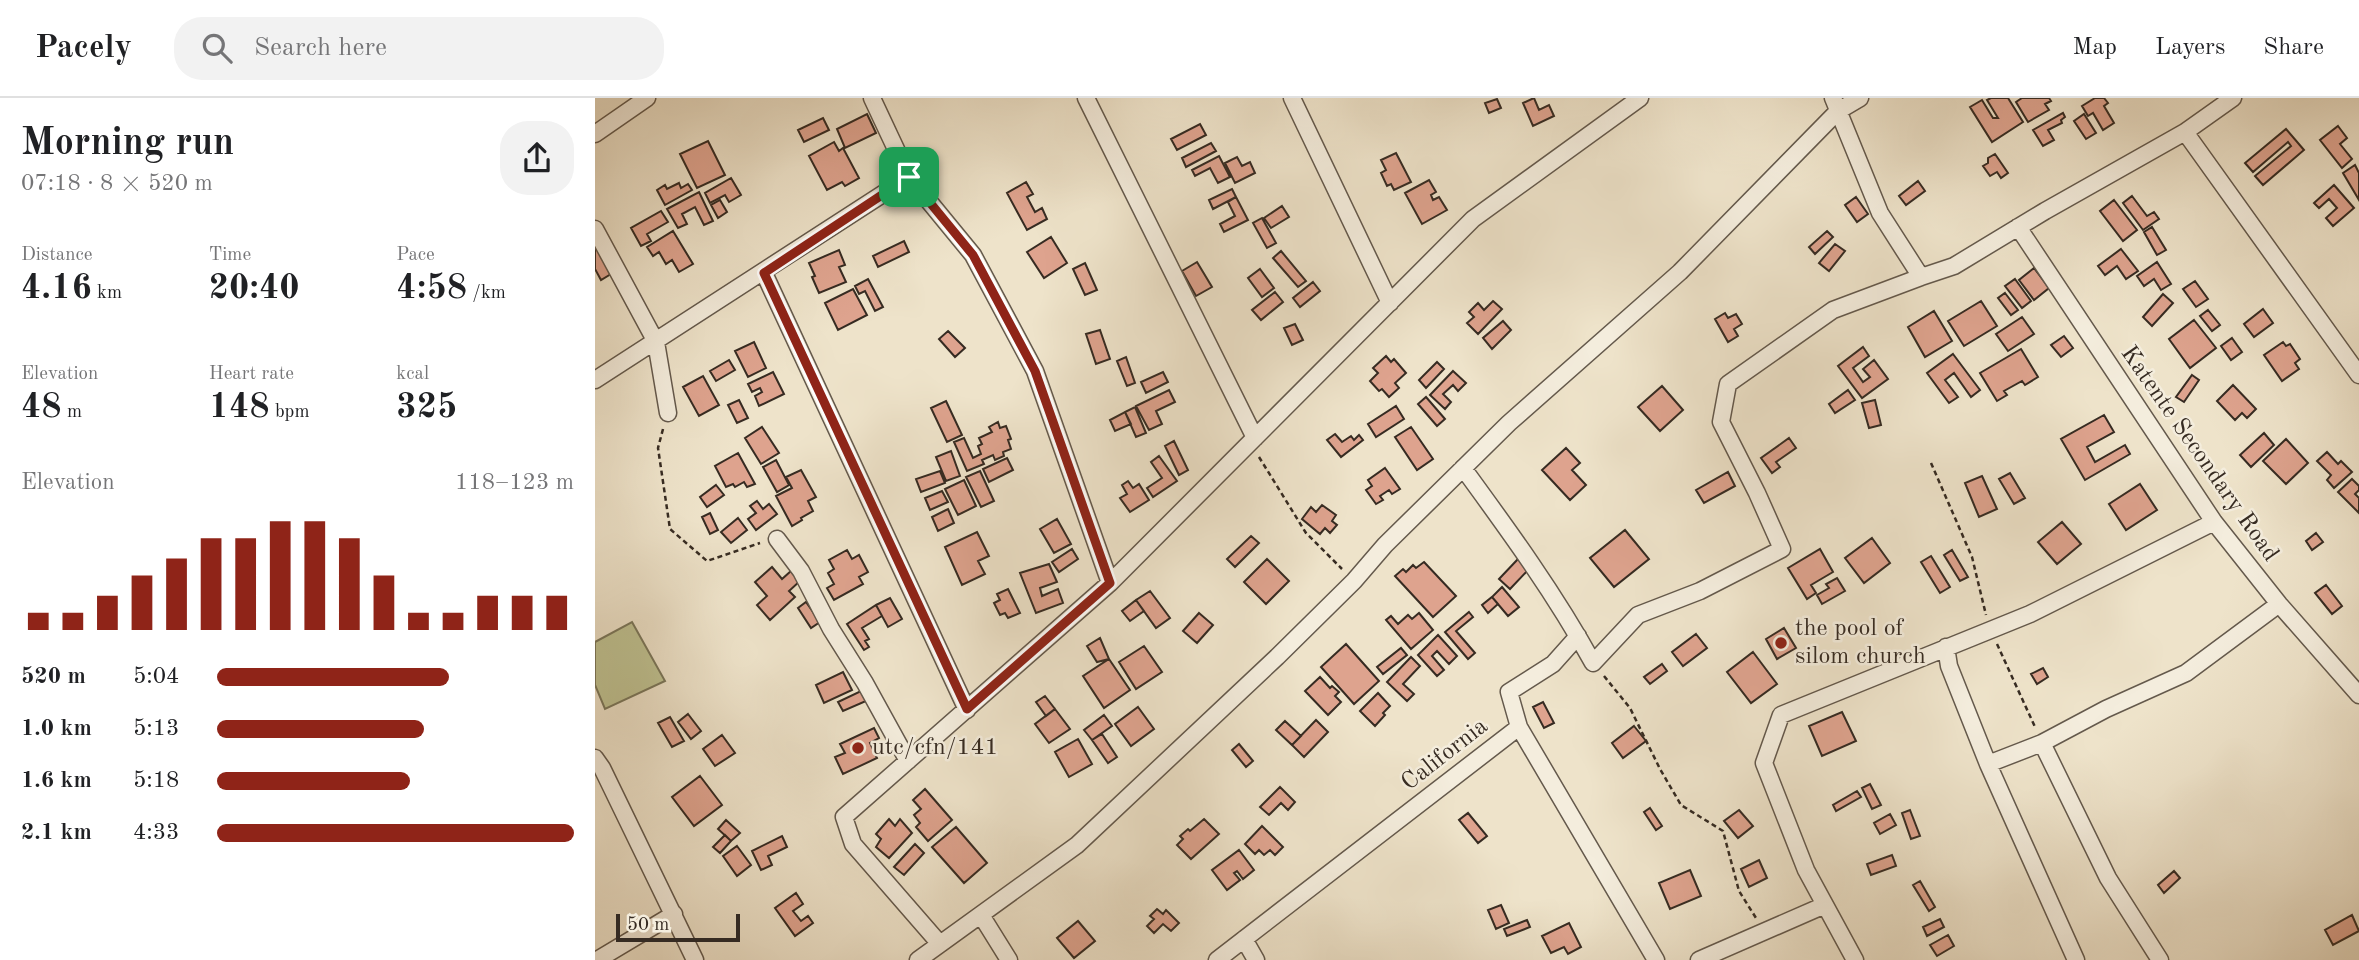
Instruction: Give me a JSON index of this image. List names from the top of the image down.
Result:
{
  "streets": {
    "street": ["Katente Secondary Road", "California"]
  },
  "places": ["the pool of silom church", "utc/cfn/141"],
  "scale_bar": "50 m",
  "page": {
    "header": "Pacely",
    "search": "Search here",
    "nav": ["Map", "Layers", "Share"],
    "heading": ["Morning run", "07:18 · 8 × 520 m"],
    "stats": [
      ["Distance", "4.16 km"],
      ["Time", "20:40"],
      ["Pace", "4:58 /km"],
      ["Elevation", "48 m"],
      ["Heart rate", "148 bpm"],
      ["kcal", "325"]
    ],
    "chart": ["Elevation", "118–123 m"],
    "list": [
      {
        "name": "520 m",
        "note": "5:04"
      },
      {
        "name": "1.0 km",
        "note": "5:13"
      },
      {
        "name": "1.6 km",
        "note": "5:18"
      },
      {
        "name": "2.1 km",
        "note": "4:33"
      }
    ],
    "scale": "50 m"
  }
}
